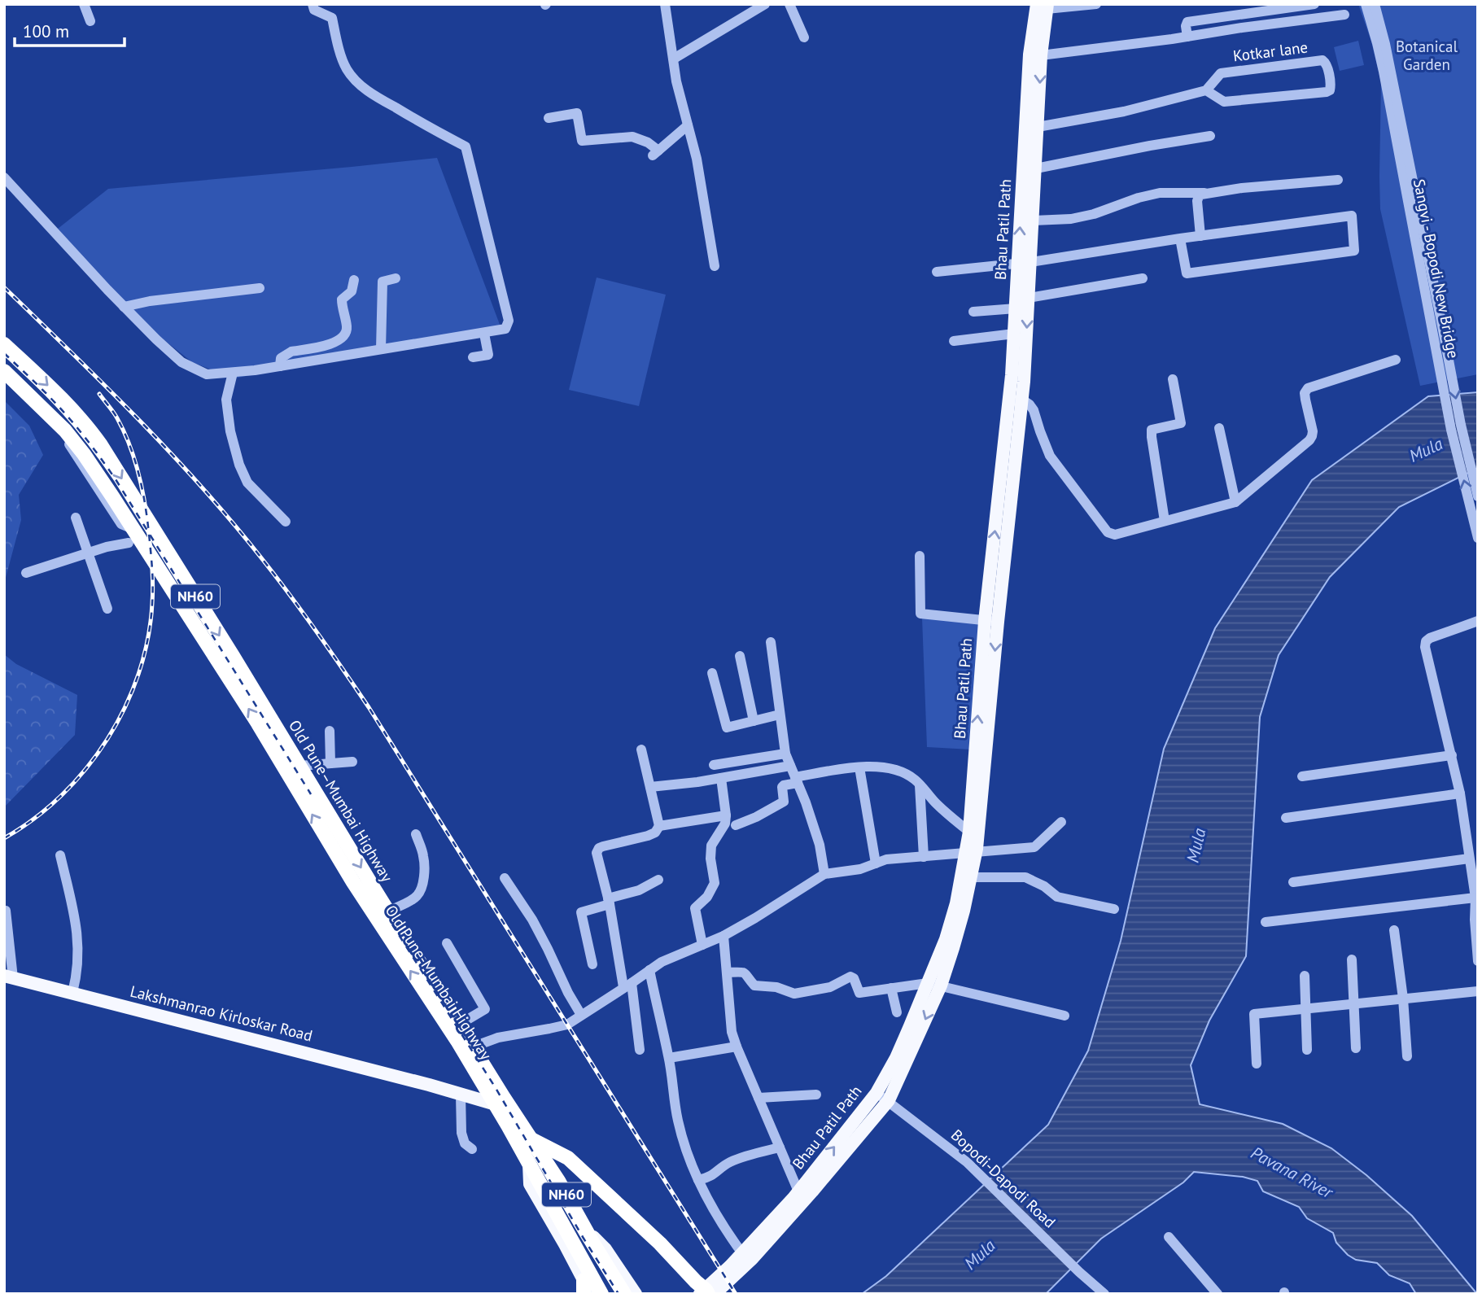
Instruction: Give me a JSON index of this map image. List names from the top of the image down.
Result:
{
  "streets": {
    "highway": ["NH60", "Old Pune–Mumbai Highway", "Old Pune-Mumbai Highway"],
    "main road": ["Bhau Patil Path", "Lakshmanrao Kirloskar Road"],
    "street": ["Kotkar lane", "Sangvi - Bopodi New Bridge", "Bopodi-Dapodi Road"]
  },
  "crossings": [
    ["Kotkar lane", "Bhau Patil Path"],
    ["Bhau Patil Path", "Bopodi-Dapodi Road"],
    ["NH60", "Old Pune–Mumbai Highway"],
    ["NH60", "Lakshmanrao Kirloskar Road"],
    ["Old Pune–Mumbai Highway", "Old Pune-Mumbai Highway"],
    ["Old Pune–Mumbai Highway", "Lakshmanrao Kirloskar Road"]
  ],
  "one_way": ["Old Pune-Mumbai Highway"],
  "water": ["Mula", "Pavana River"],
  "parks": ["Botanical Garden"],
  "scale_bar": "100 m"
}
